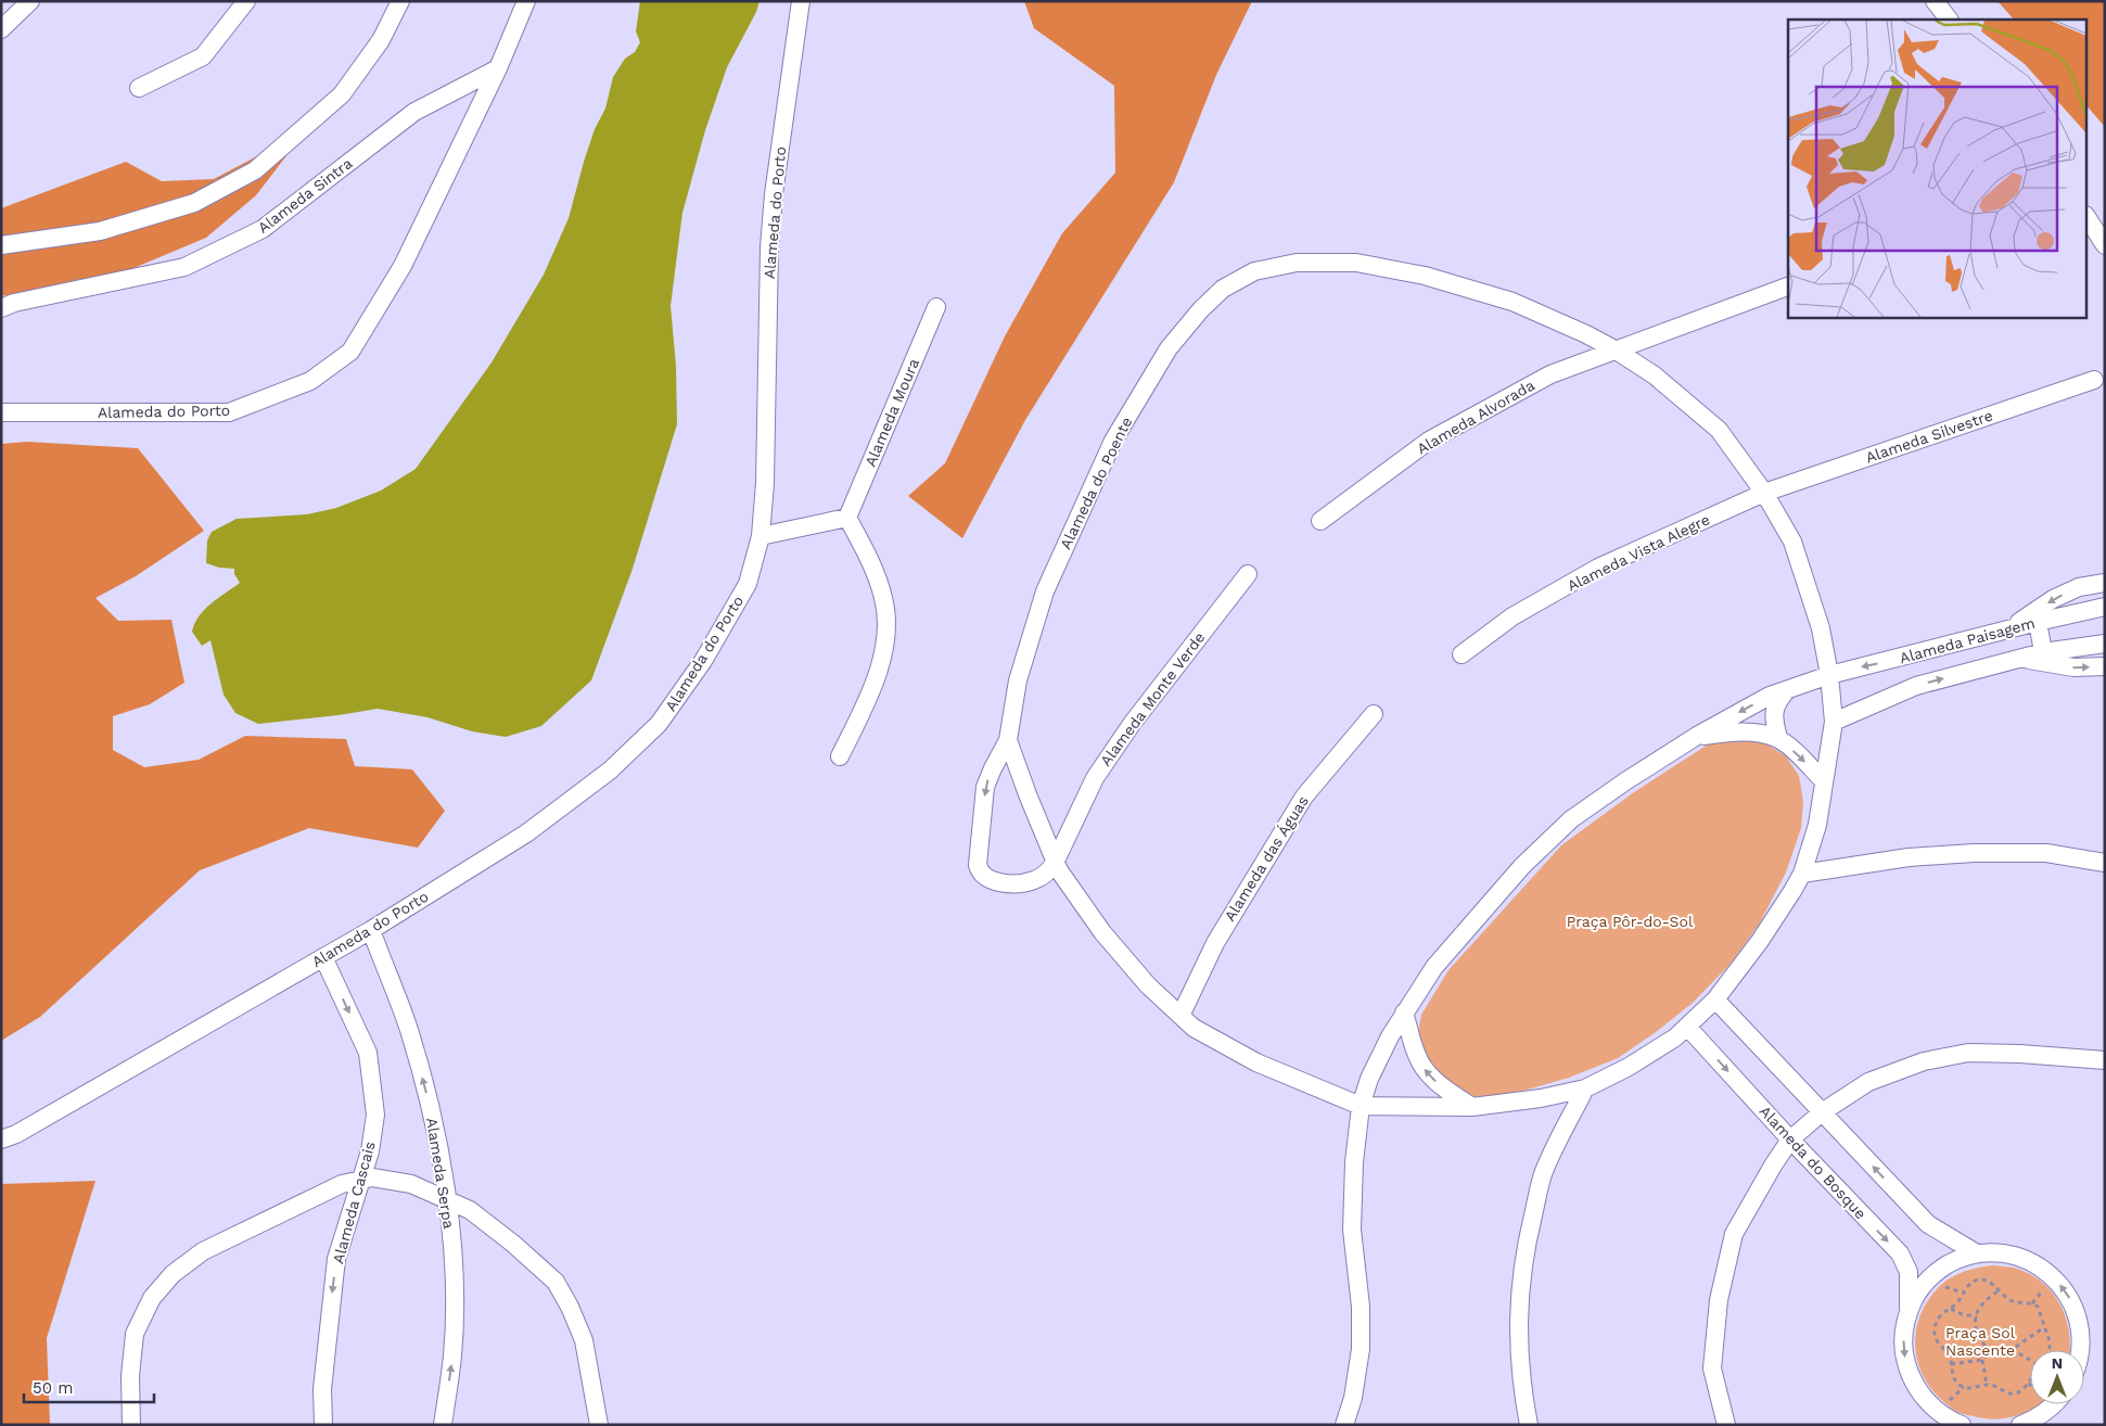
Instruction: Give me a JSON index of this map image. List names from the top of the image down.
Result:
{
  "streets": {
    "street": [
      "Alameda Sintra",
      "Alameda do Porto",
      "Alameda Moura",
      "Alameda Alvorada",
      "Alameda Silvestre",
      "Alameda do Poente",
      "Alameda Vista Alegre",
      "Alameda Paisagem",
      "Alameda Monte Verde",
      "Alameda das Águas",
      "Alameda do Bosque",
      "Alameda Serpa",
      "Alameda Cascais"
    ]
  },
  "crossings": [
    ["Alameda Sintra", "Alameda do Porto"],
    ["Alameda do Porto", "Alameda Serpa"],
    ["Alameda do Porto", "Alameda Cascais"],
    ["Alameda Alvorada", "Alameda do Poente"],
    ["Alameda Silvestre", "Alameda do Poente"],
    ["Alameda Silvestre", "Alameda Vista Alegre"],
    ["Alameda do Poente", "Alameda Vista Alegre"],
    ["Alameda do Poente", "Alameda Paisagem"],
    ["Alameda do Poente", "Alameda Monte Verde"],
    ["Alameda do Poente", "Alameda das Águas"],
    ["Alameda do Poente", "Alameda do Bosque"]
  ],
  "one_way": ["Alameda Serpa", "Alameda Cascais"],
  "parks": ["Praça Pôr-do-Sol", "Praça Sol Nascente"],
  "scale_bar": "50 m",
  "north": "top"
}
